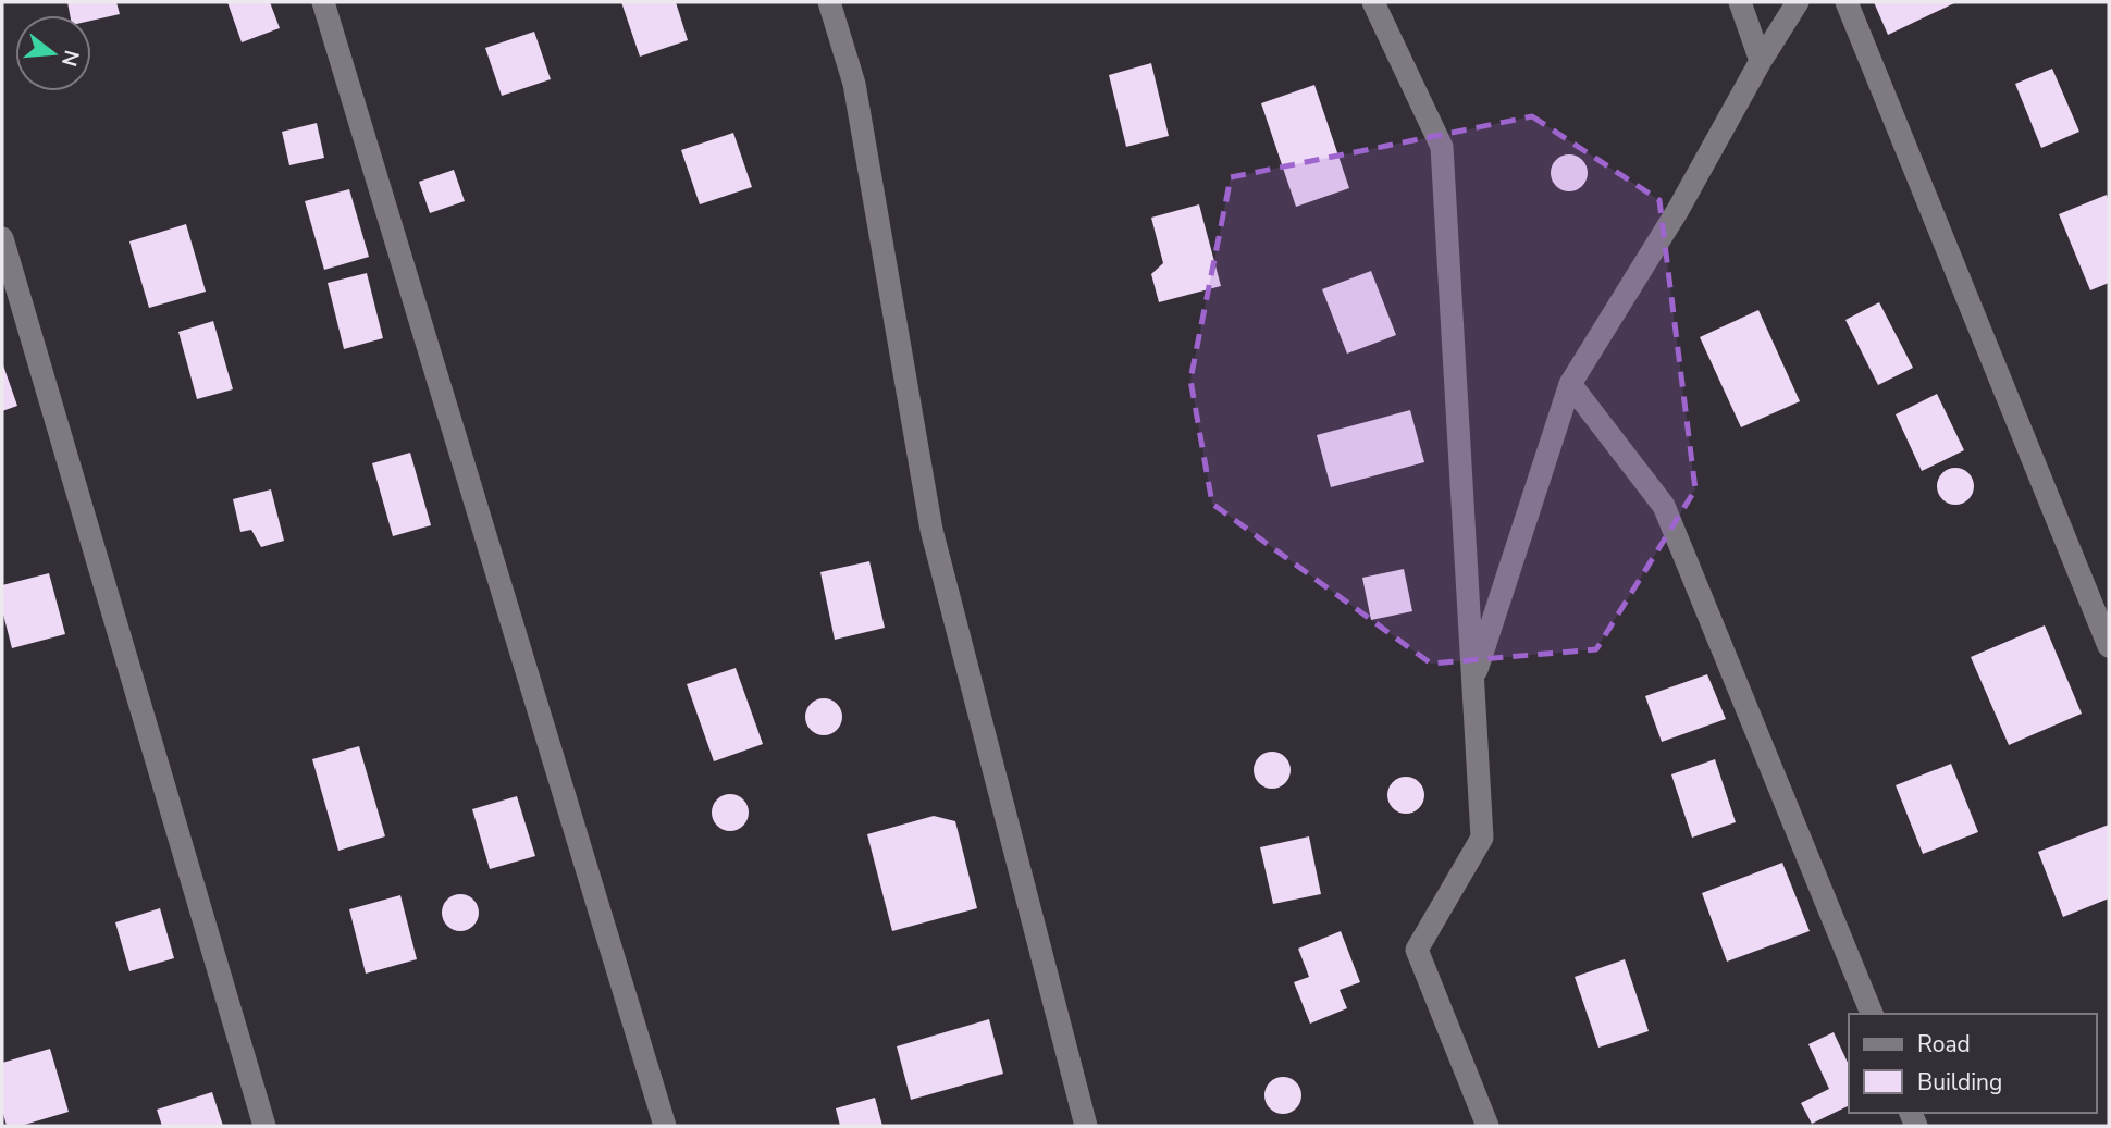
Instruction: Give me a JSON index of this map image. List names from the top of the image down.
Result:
{
  "legend": ["Road", "Building"],
  "north": "right"
}
